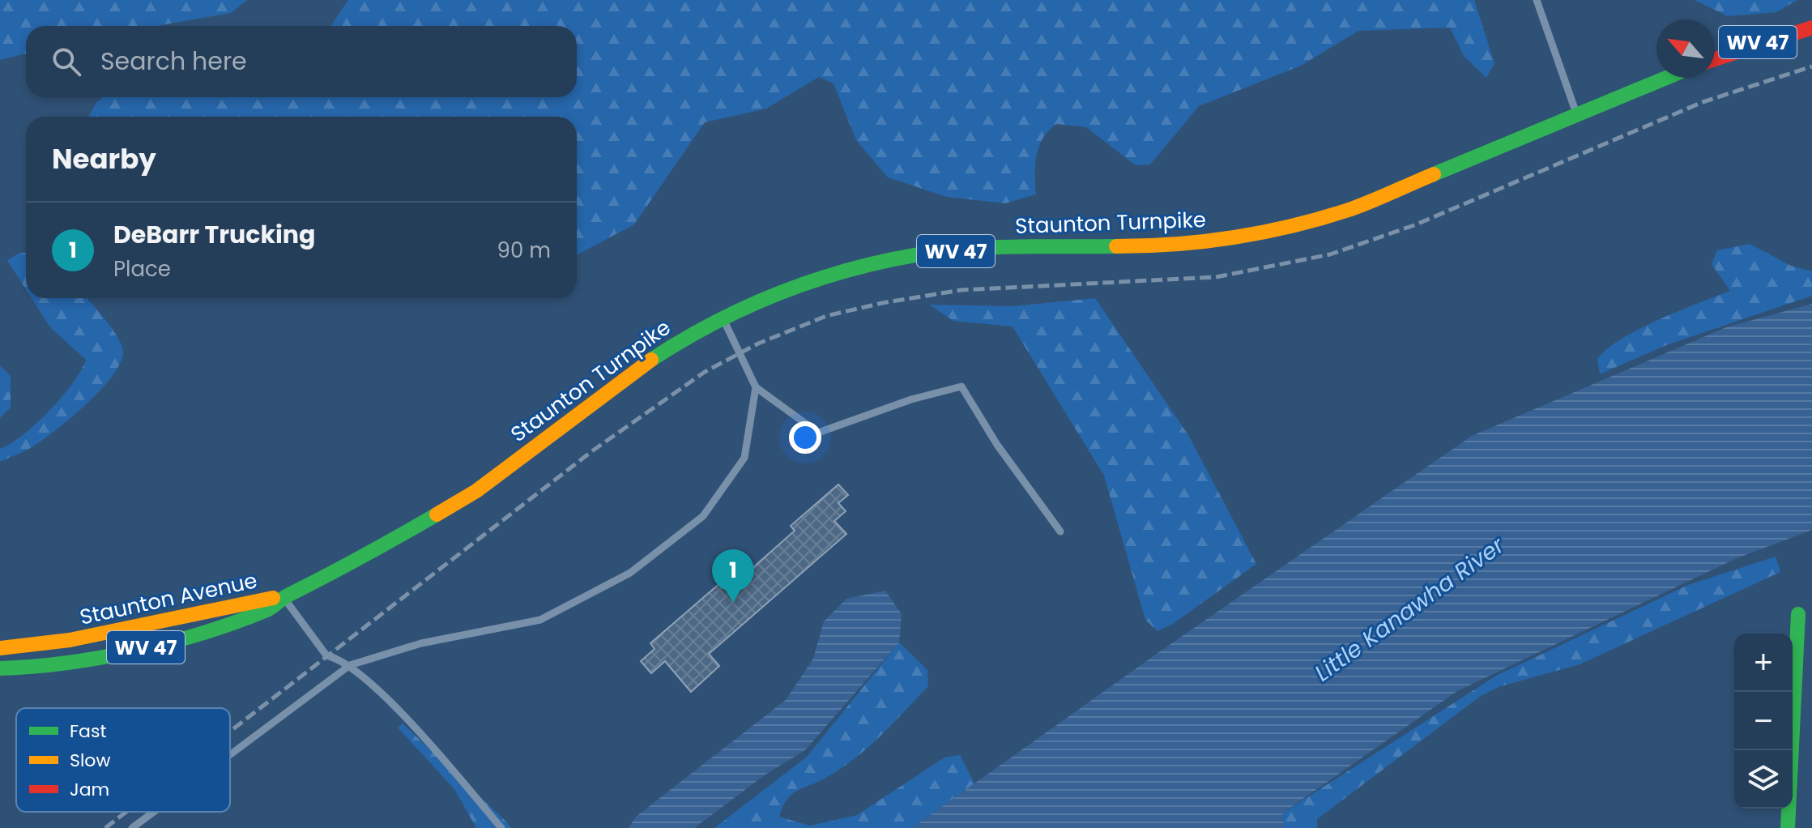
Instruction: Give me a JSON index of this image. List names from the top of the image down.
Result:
{
  "streets": {
    "main road": ["WV 47", "Staunton Turnpike", "Staunton Avenue"]
  },
  "crossings": [
    ["Staunton Turnpike", "Staunton Avenue"]
  ],
  "water": ["Little Kanawha River"],
  "legend": ["Fast", "Slow", "Jam"],
  "north": "top left",
  "page": {
    "search": "Search here",
    "heading": "Nearby",
    "list": [
      {
        "mark": "1",
        "name": "DeBarr Trucking",
        "note": "Place",
        "value": "90 m"
      }
    ],
    "pins": "1",
    "map_buttons": ["+", "−"]
  }
}
